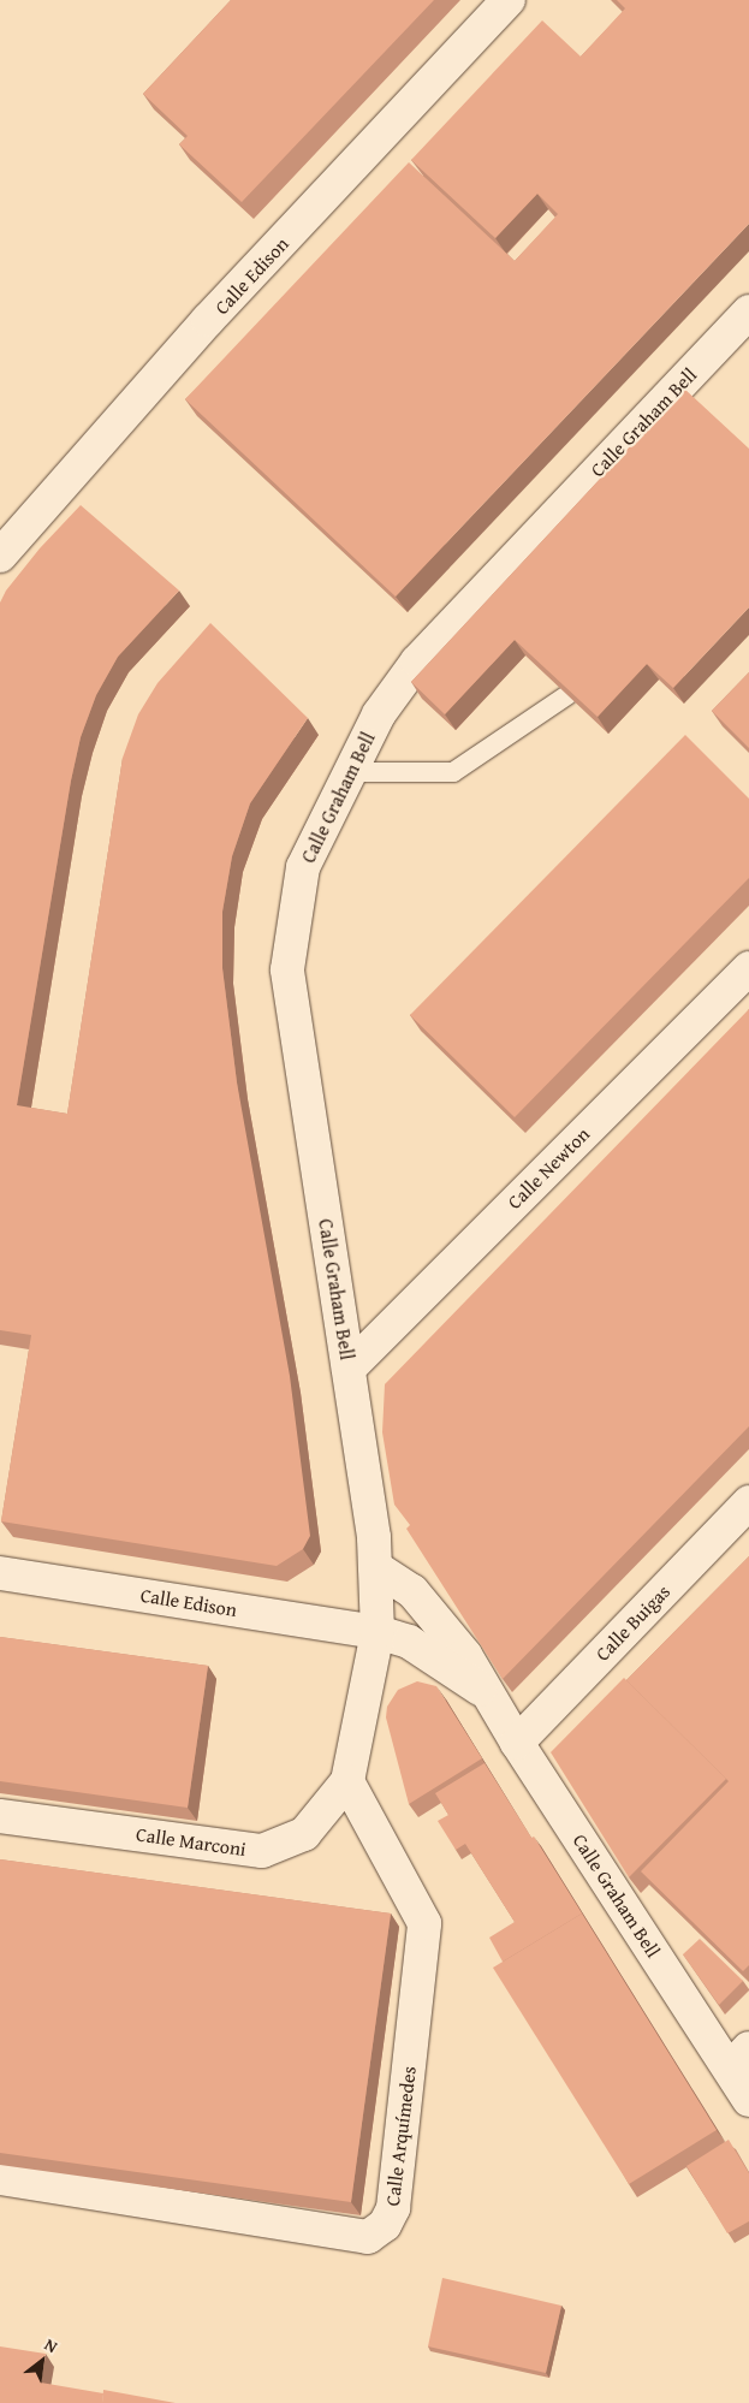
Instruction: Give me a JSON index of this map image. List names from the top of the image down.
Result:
{
  "streets": {
    "street": [
      "Calle Edison",
      "Calle Graham Bell",
      "Calle Newton",
      "Calle Buigas",
      "Calle Marconi",
      "Calle Arquímedes"
    ]
  },
  "crossings": [
    ["Calle Edison", "Calle Graham Bell"],
    ["Calle Edison", "Calle Marconi"],
    ["Calle Graham Bell", "Calle Newton"],
    ["Calle Graham Bell", "Calle Buigas"],
    ["Calle Graham Bell", "Calle Marconi"],
    ["Calle Marconi", "Calle Arquímedes"]
  ],
  "north": "top right"
}
